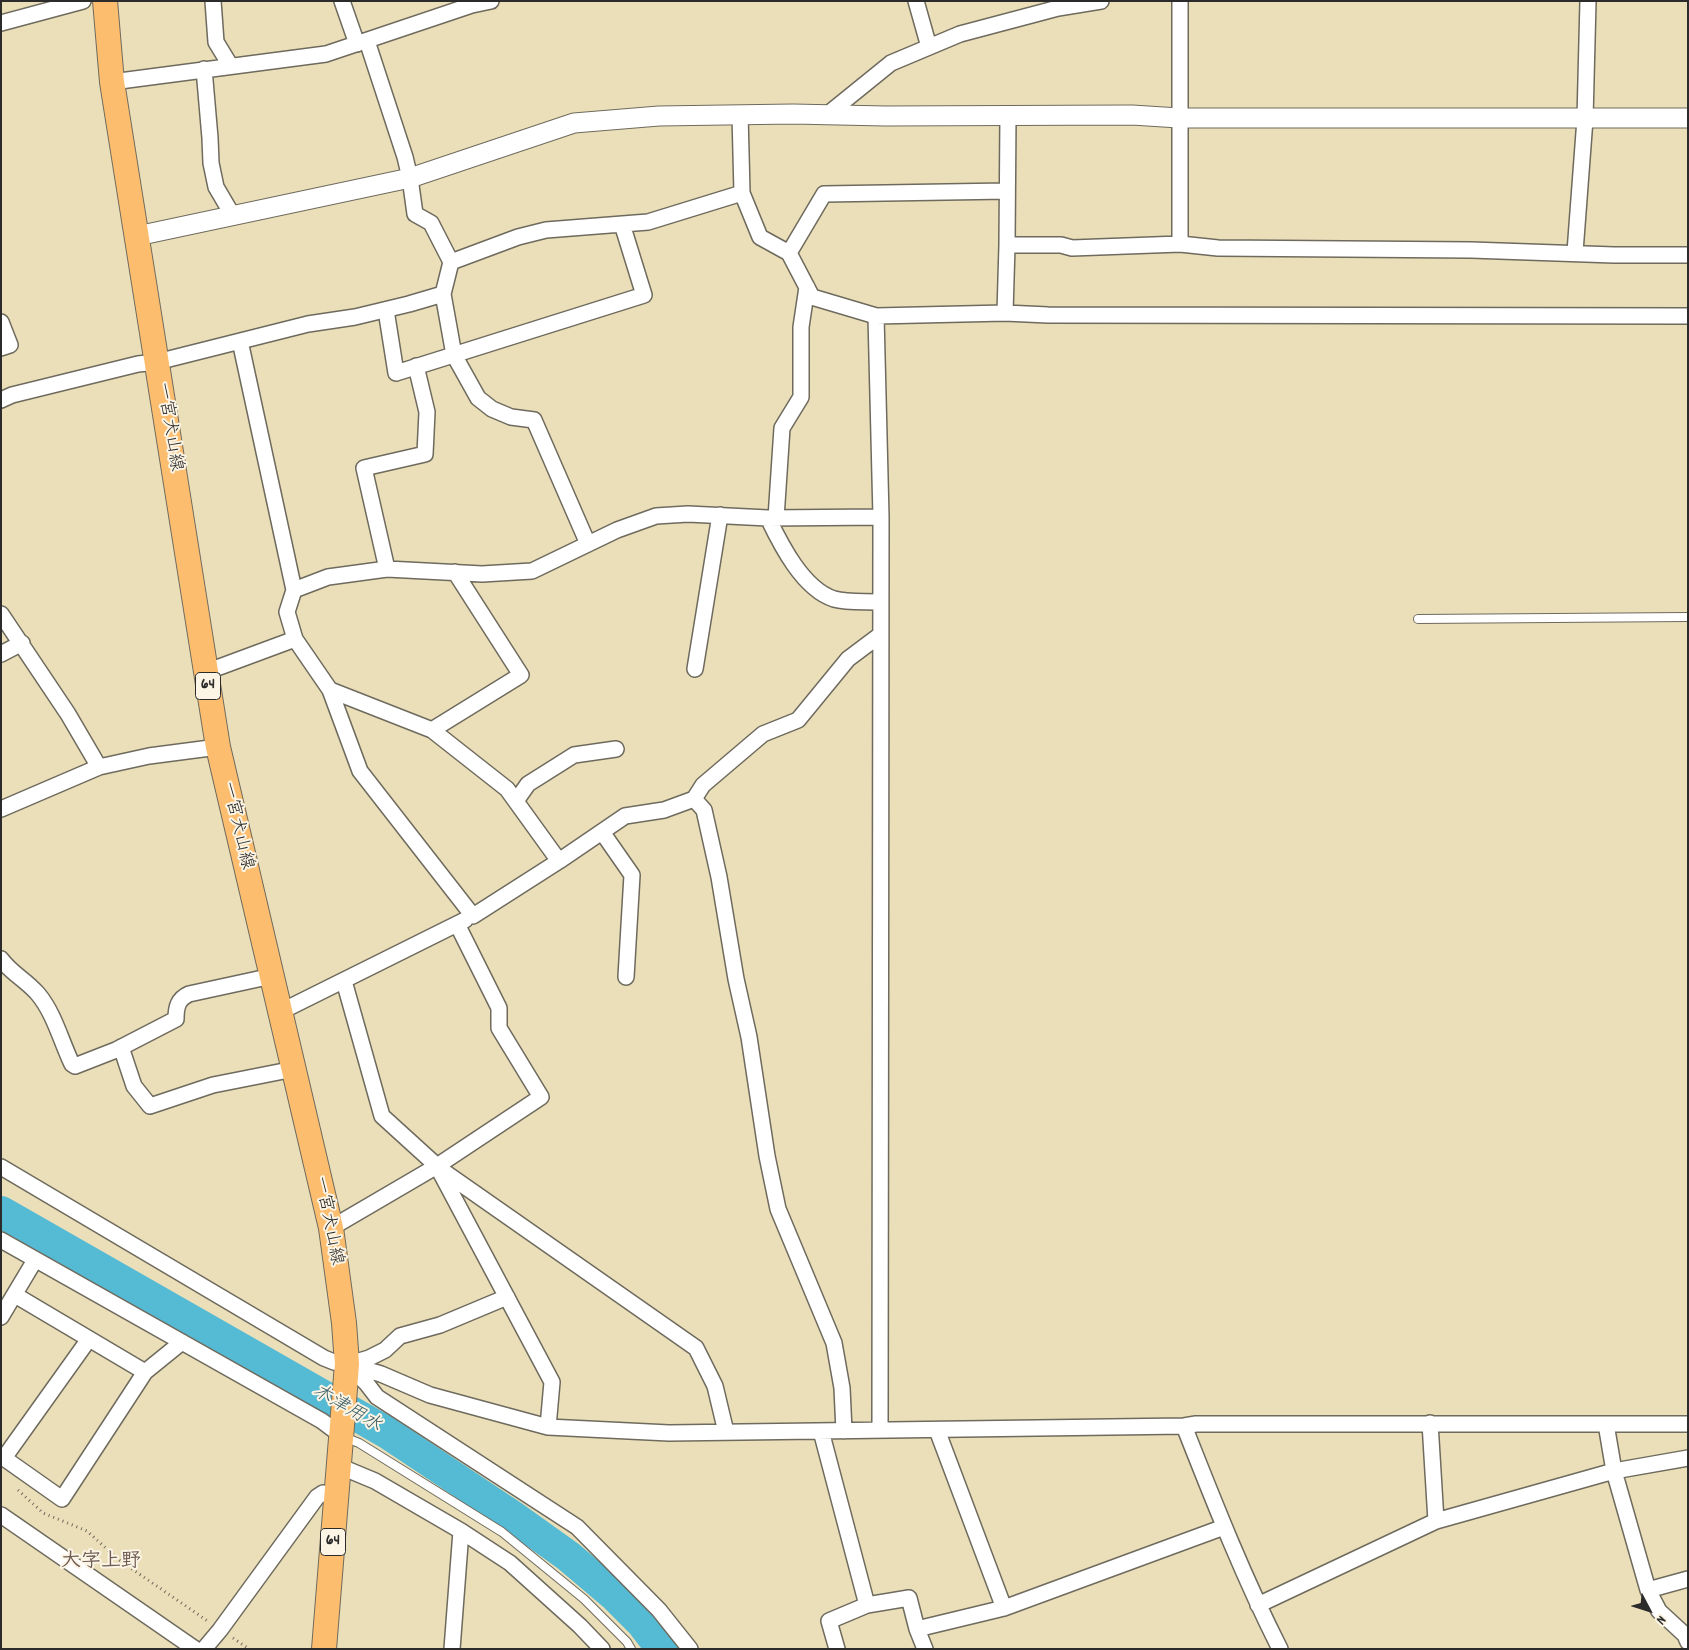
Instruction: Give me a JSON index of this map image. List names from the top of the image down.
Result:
{
  "streets": {
    "main road": ["一宮犬山線", "64"]
  },
  "districts": ["大字上野"],
  "water": ["木津用水"],
  "north": "bottom right"
}
